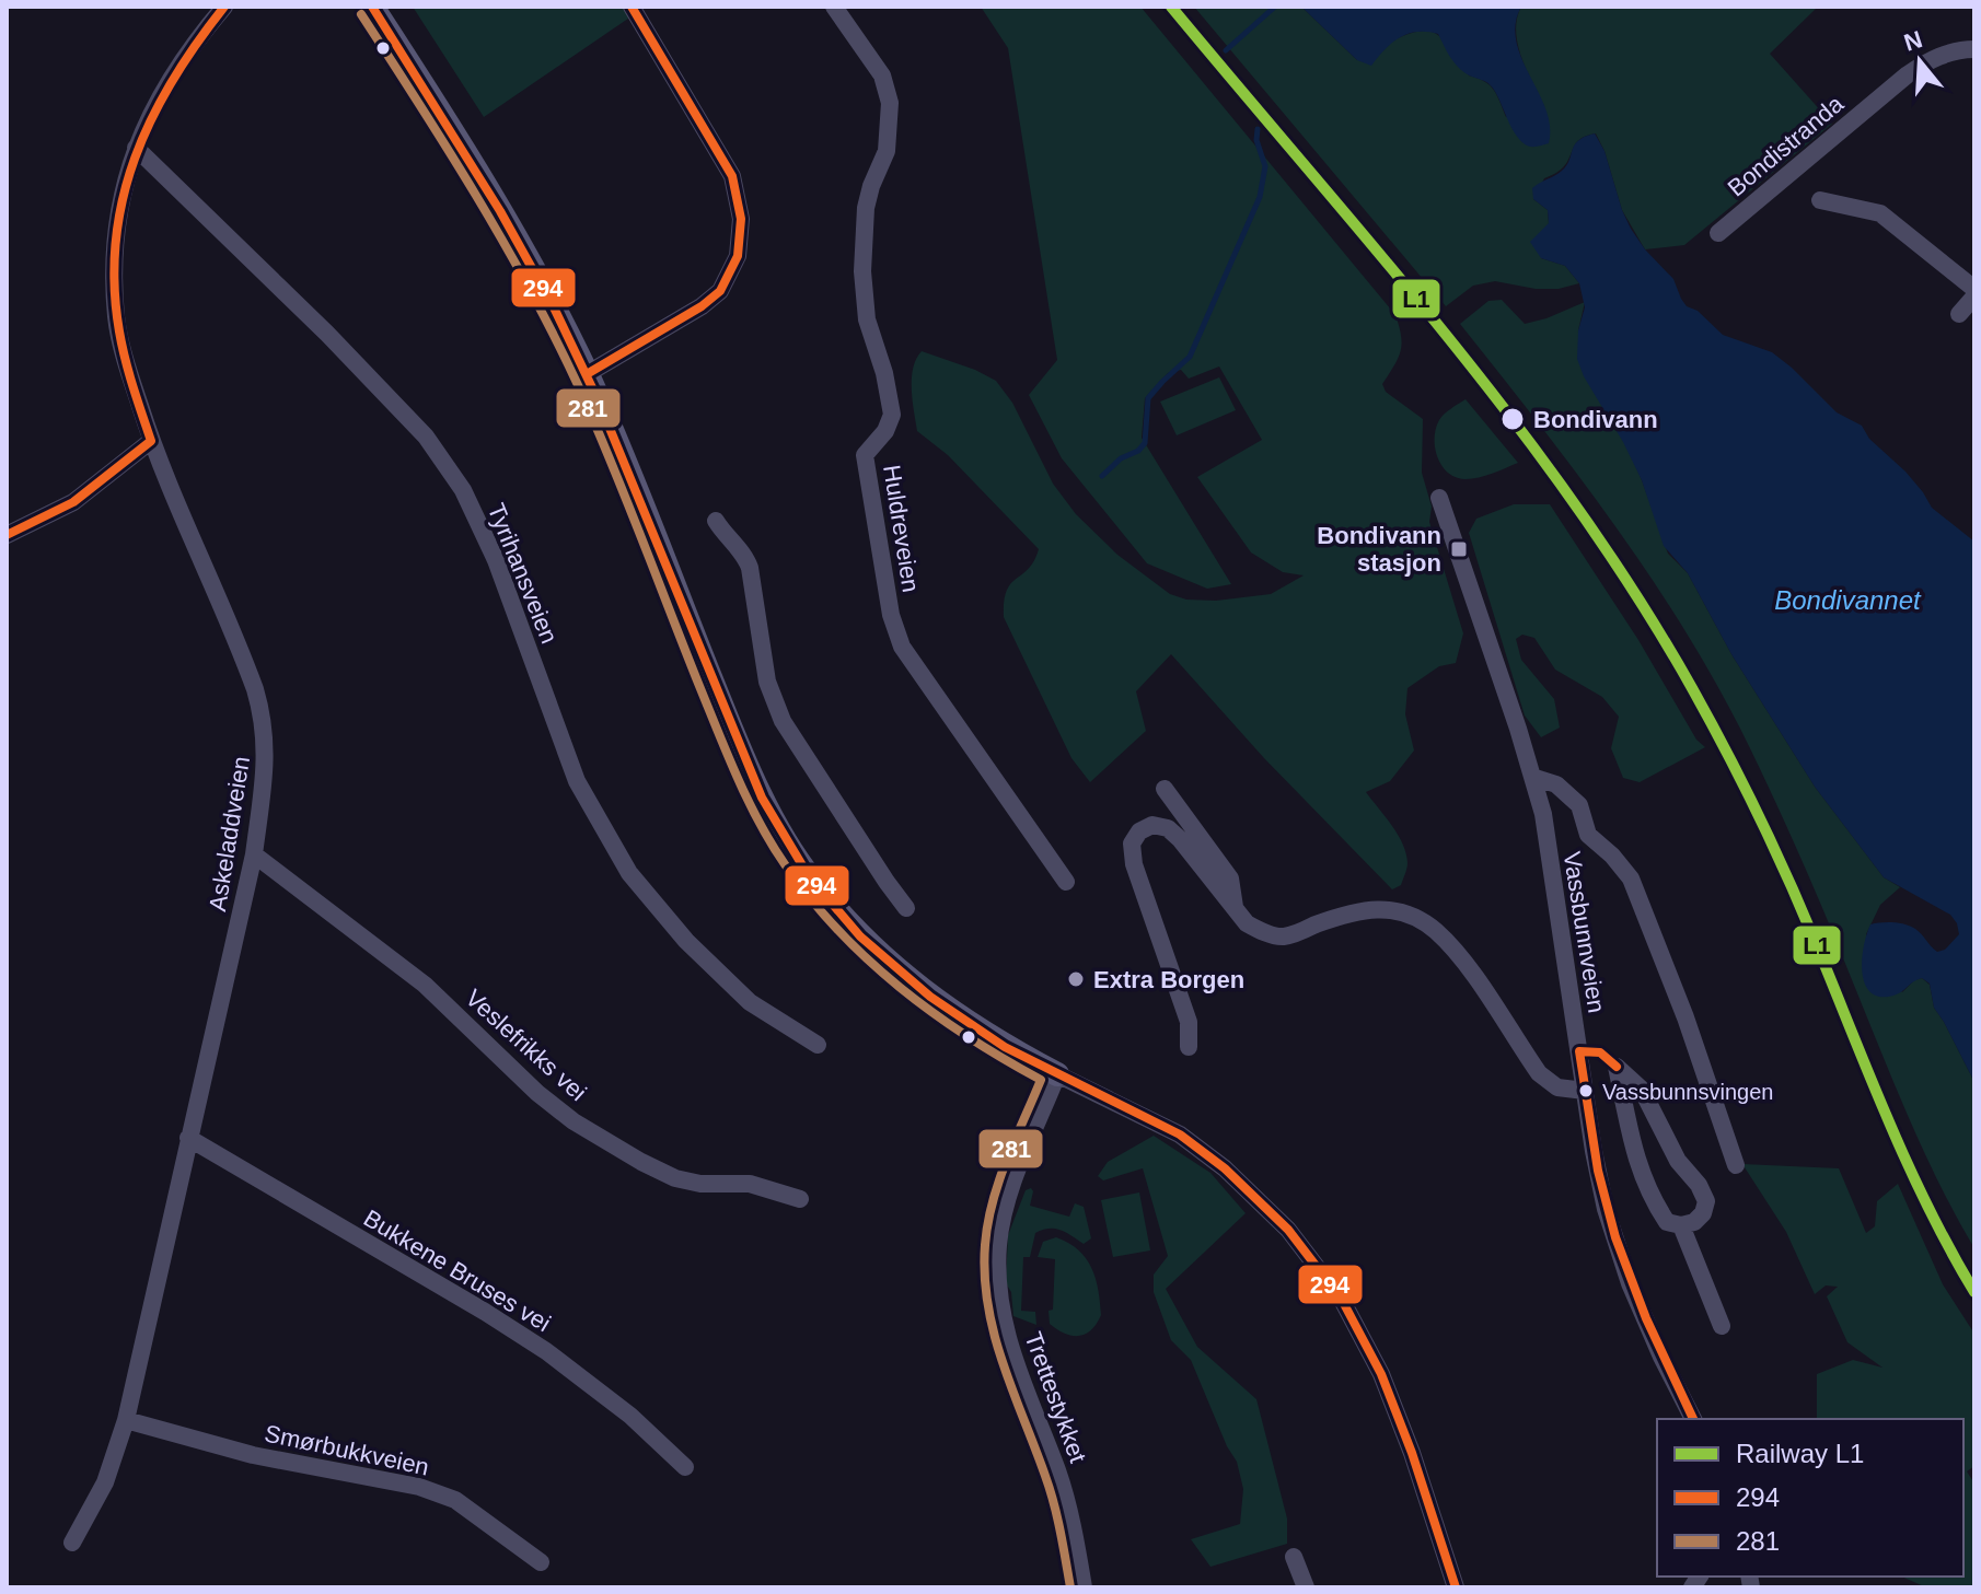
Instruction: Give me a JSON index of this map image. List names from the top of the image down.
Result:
{
  "streets": {
    "street": [
      "Bondistranda",
      "Huldreveien",
      "Tyrihansveien",
      "Askeladdveien",
      "Vassbunnveien",
      "Veslefrikks vei",
      "Bukkene Bruses vei",
      "Trettestykket",
      "Smørbukkveien"
    ]
  },
  "crossings": [
    ["Tyrihansveien", "Askeladdveien"],
    ["Askeladdveien", "Veslefrikks vei"],
    ["Askeladdveien", "Bukkene Bruses vei"],
    ["Askeladdveien", "Smørbukkveien"]
  ],
  "water": ["Bondivannet"],
  "places": {
    "other": ["Bondivann", "Extra Borgen", "Vassbunnsvingen"],
    "transit": ["Bondivann stasjon"]
  },
  "lines": ["rail line L1", "transit line 294", "transit line 281"],
  "legend": ["Railway L1", "294", "281"],
  "north": "top"
}
